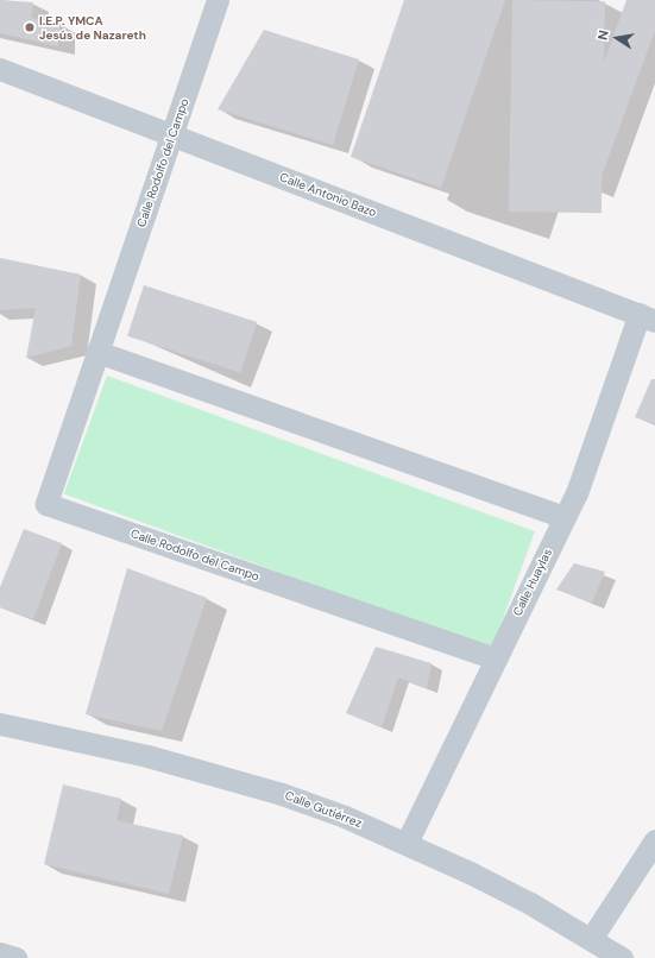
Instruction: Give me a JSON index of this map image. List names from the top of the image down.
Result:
{
  "streets": {
    "street": [
      "Calle Rodolfo del Campo",
      "Calle Antonio Bazo",
      "Calle Huaylas",
      "Calle Gutiérrez"
    ]
  },
  "crossings": [
    ["Calle Rodolfo del Campo", "Calle Antonio Bazo"],
    ["Calle Rodolfo del Campo", "Calle Huaylas"],
    ["Calle Antonio Bazo", "Calle Huaylas"],
    ["Calle Huaylas", "Calle Gutiérrez"]
  ],
  "places": ["I.E.P. YMCA Jesús de Nazareth"],
  "north": "left"
}
